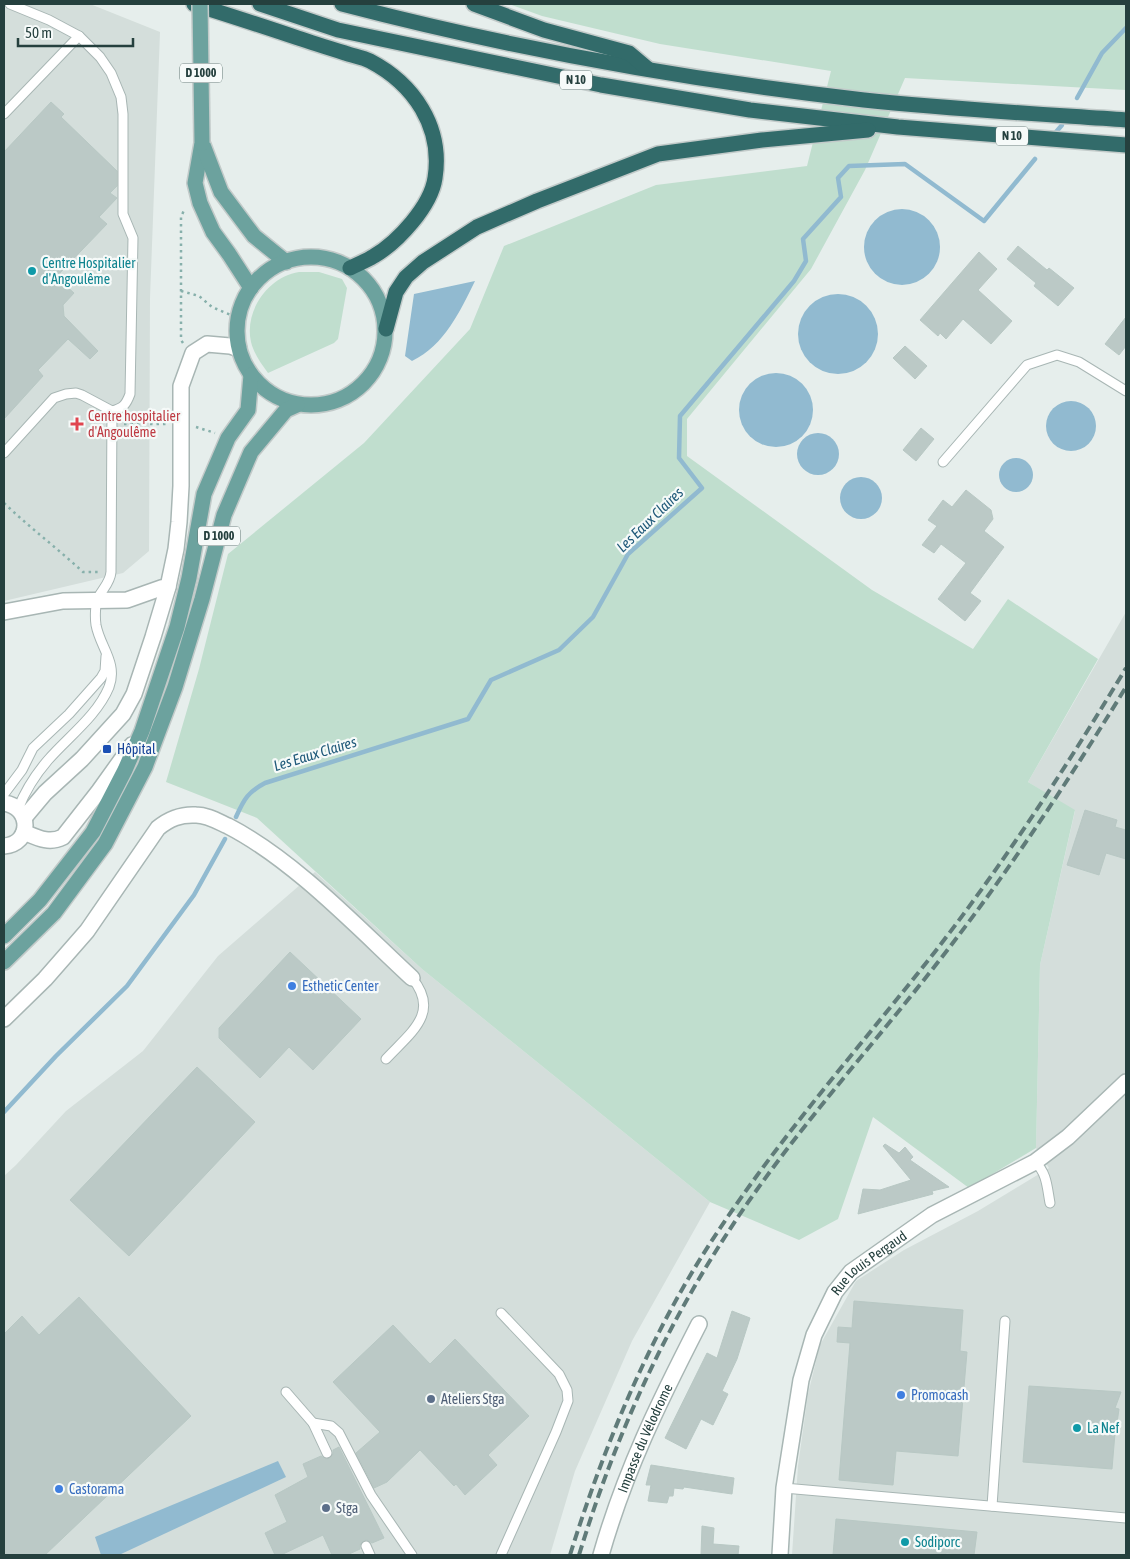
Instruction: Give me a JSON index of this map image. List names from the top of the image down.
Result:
{
  "streets": {
    "highway": ["N 10"],
    "main road": ["D 1000"],
    "street": ["Rue Louis Pergaud", "Impasse du Vélodrome"]
  },
  "water": ["Les Eaux Claires"],
  "places": {
    "other": [
      "Centre Hospitalier d'Angoulême",
      "Esthetic Center",
      "Promocash",
      "Ateliers Stga",
      "La Nef",
      "Castorama",
      "Stga",
      "Sodiporc"
    ],
    "health": ["Centre hospitalier d'Angoulême"],
    "transit": ["Hôpital"]
  },
  "scale_bar": "50 m"
}
